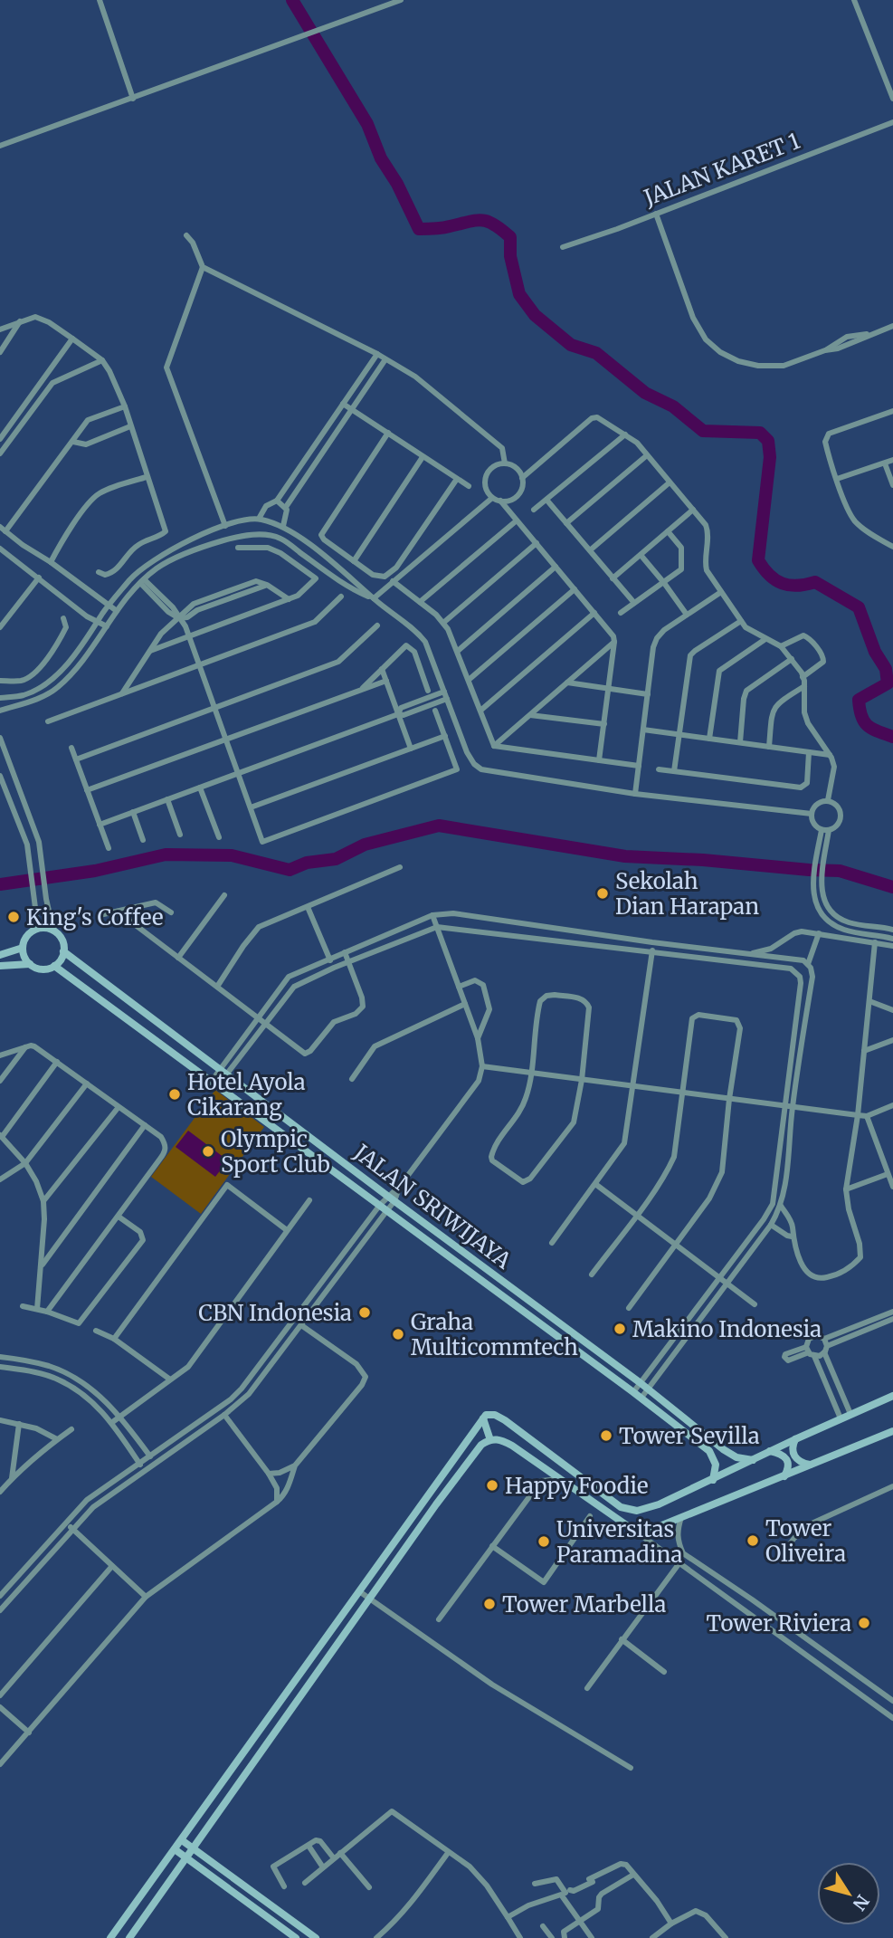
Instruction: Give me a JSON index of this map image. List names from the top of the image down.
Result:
{
  "streets": {
    "street": ["JALAN KARET 1", "JALAN SRIWIJAYA"]
  },
  "places": [
    "Sekolah Dian Harapan",
    "King's Coffee",
    "Hotel Ayola Cikarang",
    "Olympic Sport Club",
    "CBN Indonesia",
    "Makino Indonesia",
    "Graha Multicommtech",
    "Tower Sevilla",
    "Happy Foodie",
    "Tower Oliveira",
    "Universitas Paramadina",
    "Tower Marbella",
    "Tower Riviera"
  ],
  "north": "bottom right"
}
